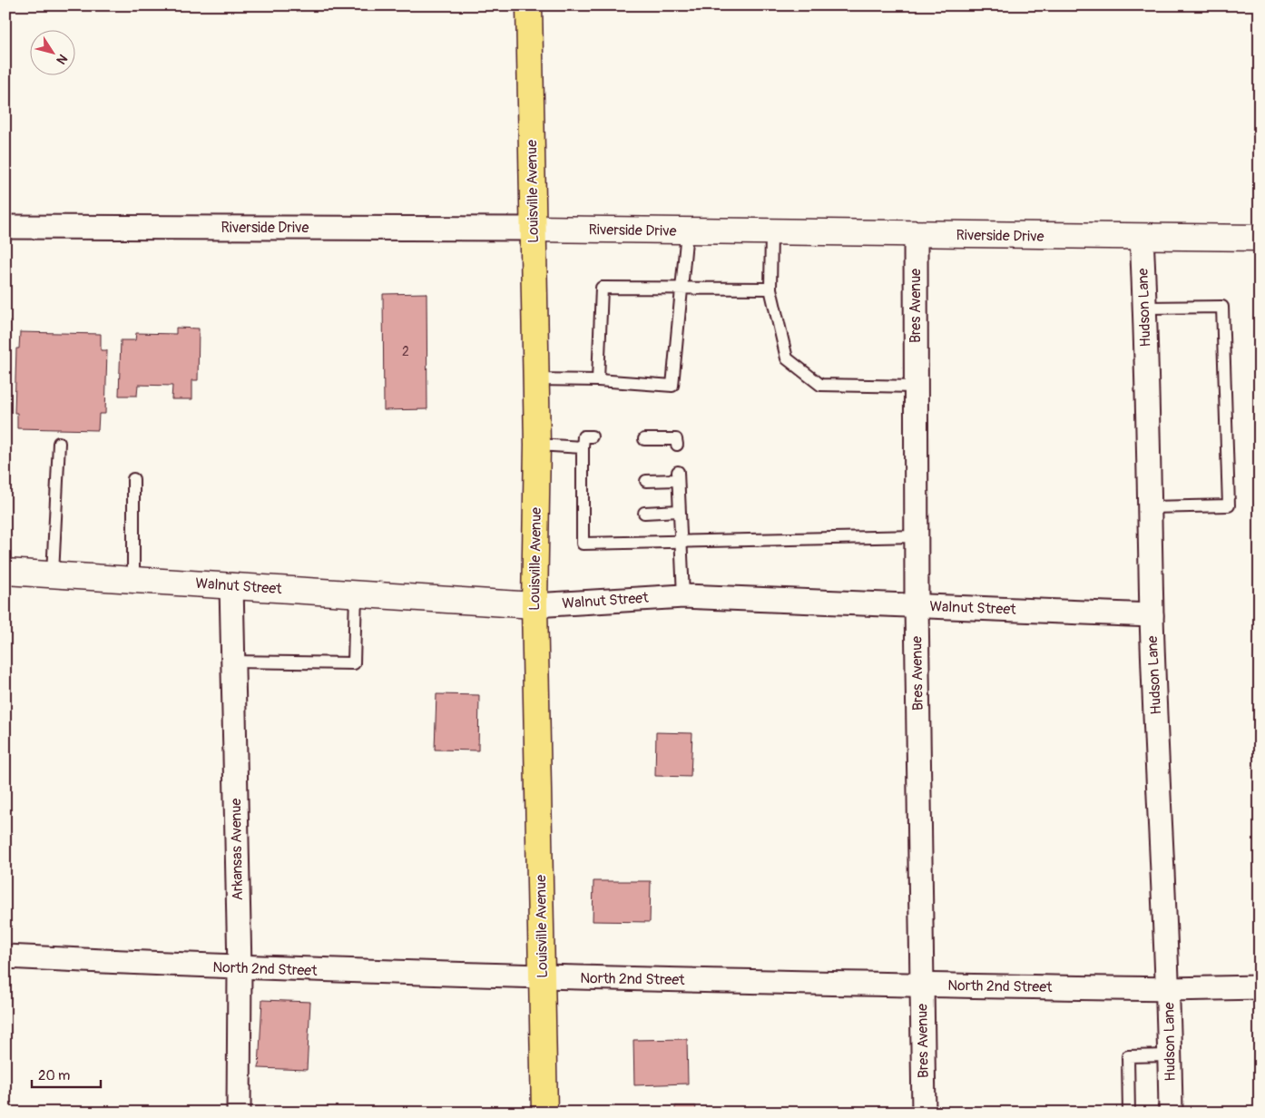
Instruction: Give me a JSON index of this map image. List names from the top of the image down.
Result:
{
  "streets": {
    "main road": ["Louisville Avenue"],
    "street": [
      "Riverside Drive",
      "Bres Avenue",
      "Hudson Lane",
      "Walnut Street",
      "Arkansas Avenue",
      "North 2nd Street"
    ]
  },
  "crossings": [
    ["Louisville Avenue", "Riverside Drive"],
    ["Louisville Avenue", "Walnut Street"],
    ["Louisville Avenue", "North 2nd Street"],
    ["Riverside Drive", "Bres Avenue"],
    ["Riverside Drive", "Hudson Lane"],
    ["Bres Avenue", "Walnut Street"],
    ["Bres Avenue", "North 2nd Street"],
    ["Hudson Lane", "Walnut Street"],
    ["Hudson Lane", "North 2nd Street"],
    ["Walnut Street", "Arkansas Avenue"],
    ["Arkansas Avenue", "North 2nd Street"]
  ],
  "house_numbers": ["2"],
  "scale_bar": "20 m",
  "north": "bottom right"
}
